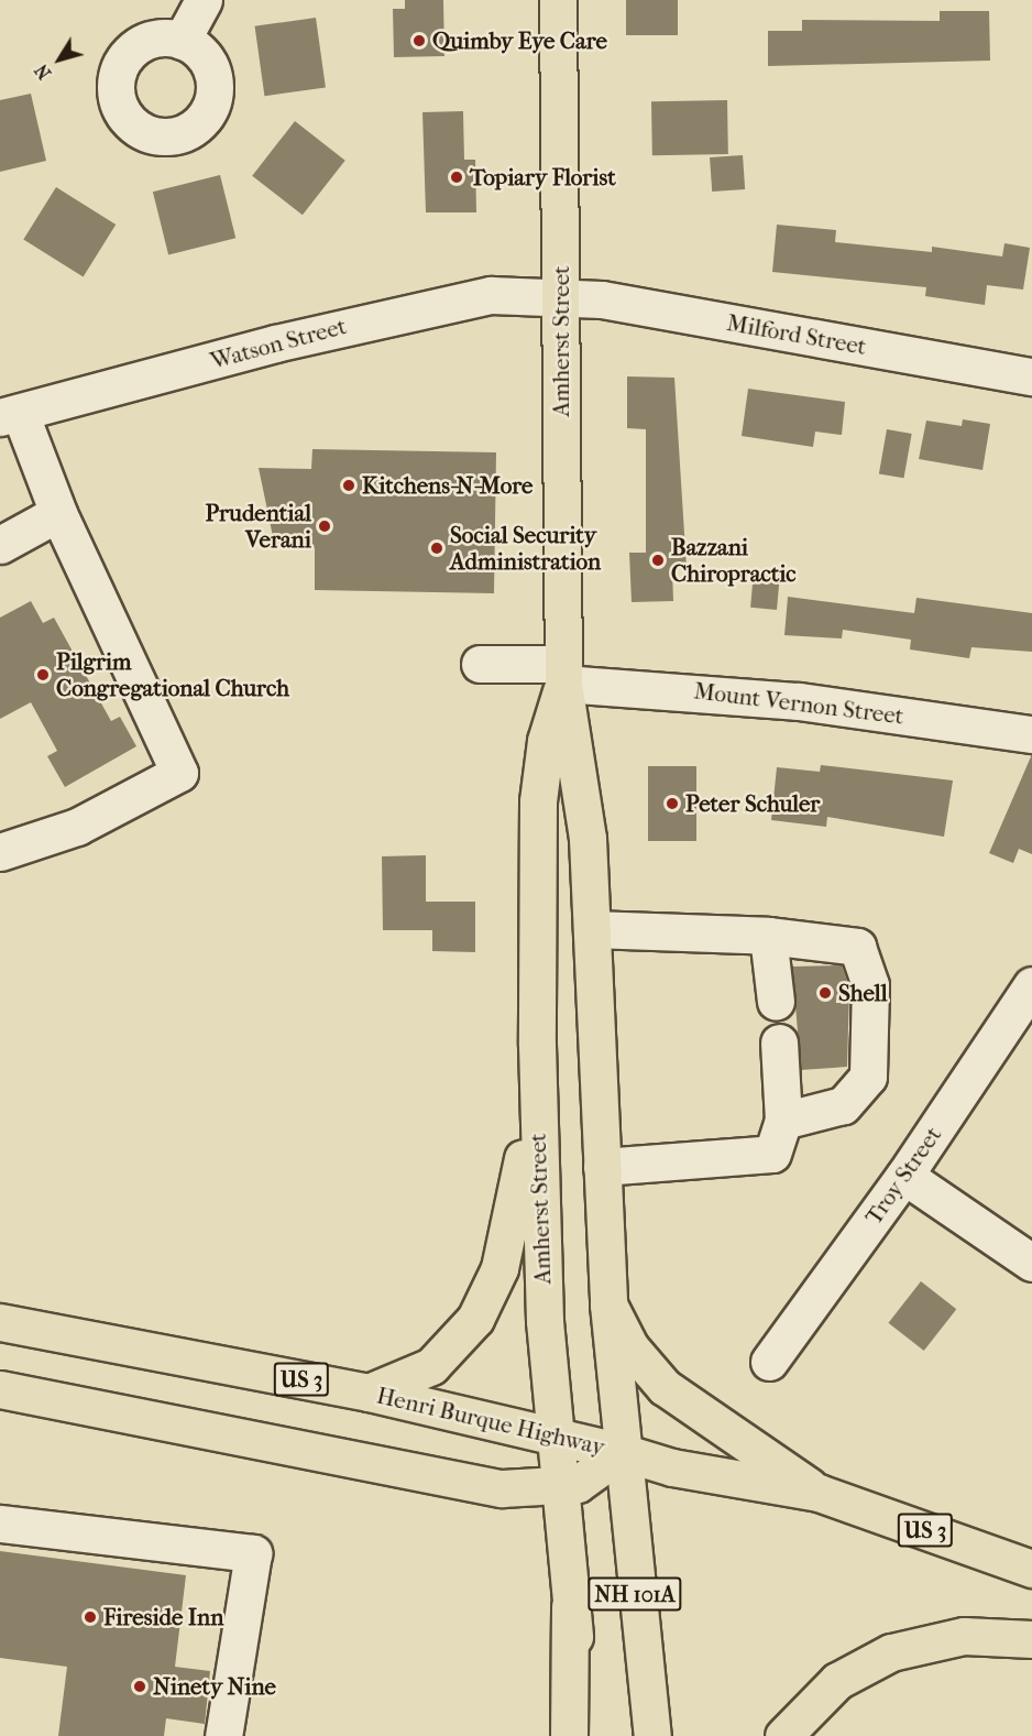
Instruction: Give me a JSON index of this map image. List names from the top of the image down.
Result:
{
  "streets": {
    "main road": [
      "Amherst Street",
      "US 3",
      "Henri Burque Highway",
      "NH 101A"
    ],
    "street": [
      "Milford Street",
      "Watson Street",
      "Mount Vernon Street",
      "Troy Street"
    ]
  },
  "crossings": [
    ["Milford Street", "Amherst Street"],
    ["Milford Street", "Watson Street"],
    ["Amherst Street", "Watson Street"],
    ["Amherst Street", "Mount Vernon Street"],
    ["Amherst Street", "US 3"],
    ["Amherst Street", "Henri Burque Highway"],
    ["US 3", "Henri Burque Highway"]
  ],
  "places": [
    "Quimby Eye Care",
    "Topiary Florist",
    "Kitchens-N-More",
    "Prudential Verani",
    "Social Security Administration",
    "Bazzani Chiropractic",
    "Pilgrim Congregational Church",
    "Peter Schuler",
    "Shell",
    "Fireside Inn",
    "Ninety Nine"
  ],
  "north": "bottom left"
}
